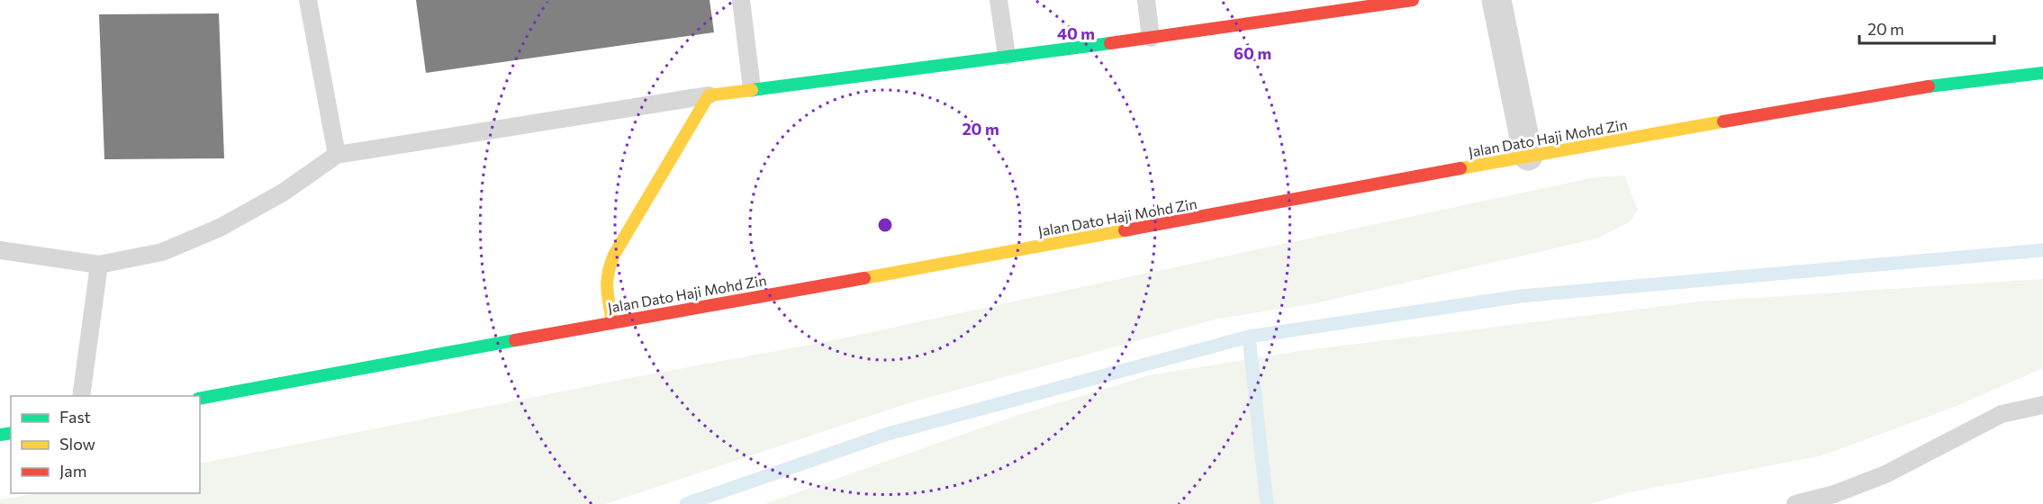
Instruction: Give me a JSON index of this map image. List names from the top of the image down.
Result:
{
  "streets": {
    "main road": ["Jalan Dato Haji Mohd Zin"]
  },
  "legend": ["Fast", "Slow", "Jam"],
  "scale_bar": "20 m",
  "rings": ["40 m", "60 m", "20 m"]
}
